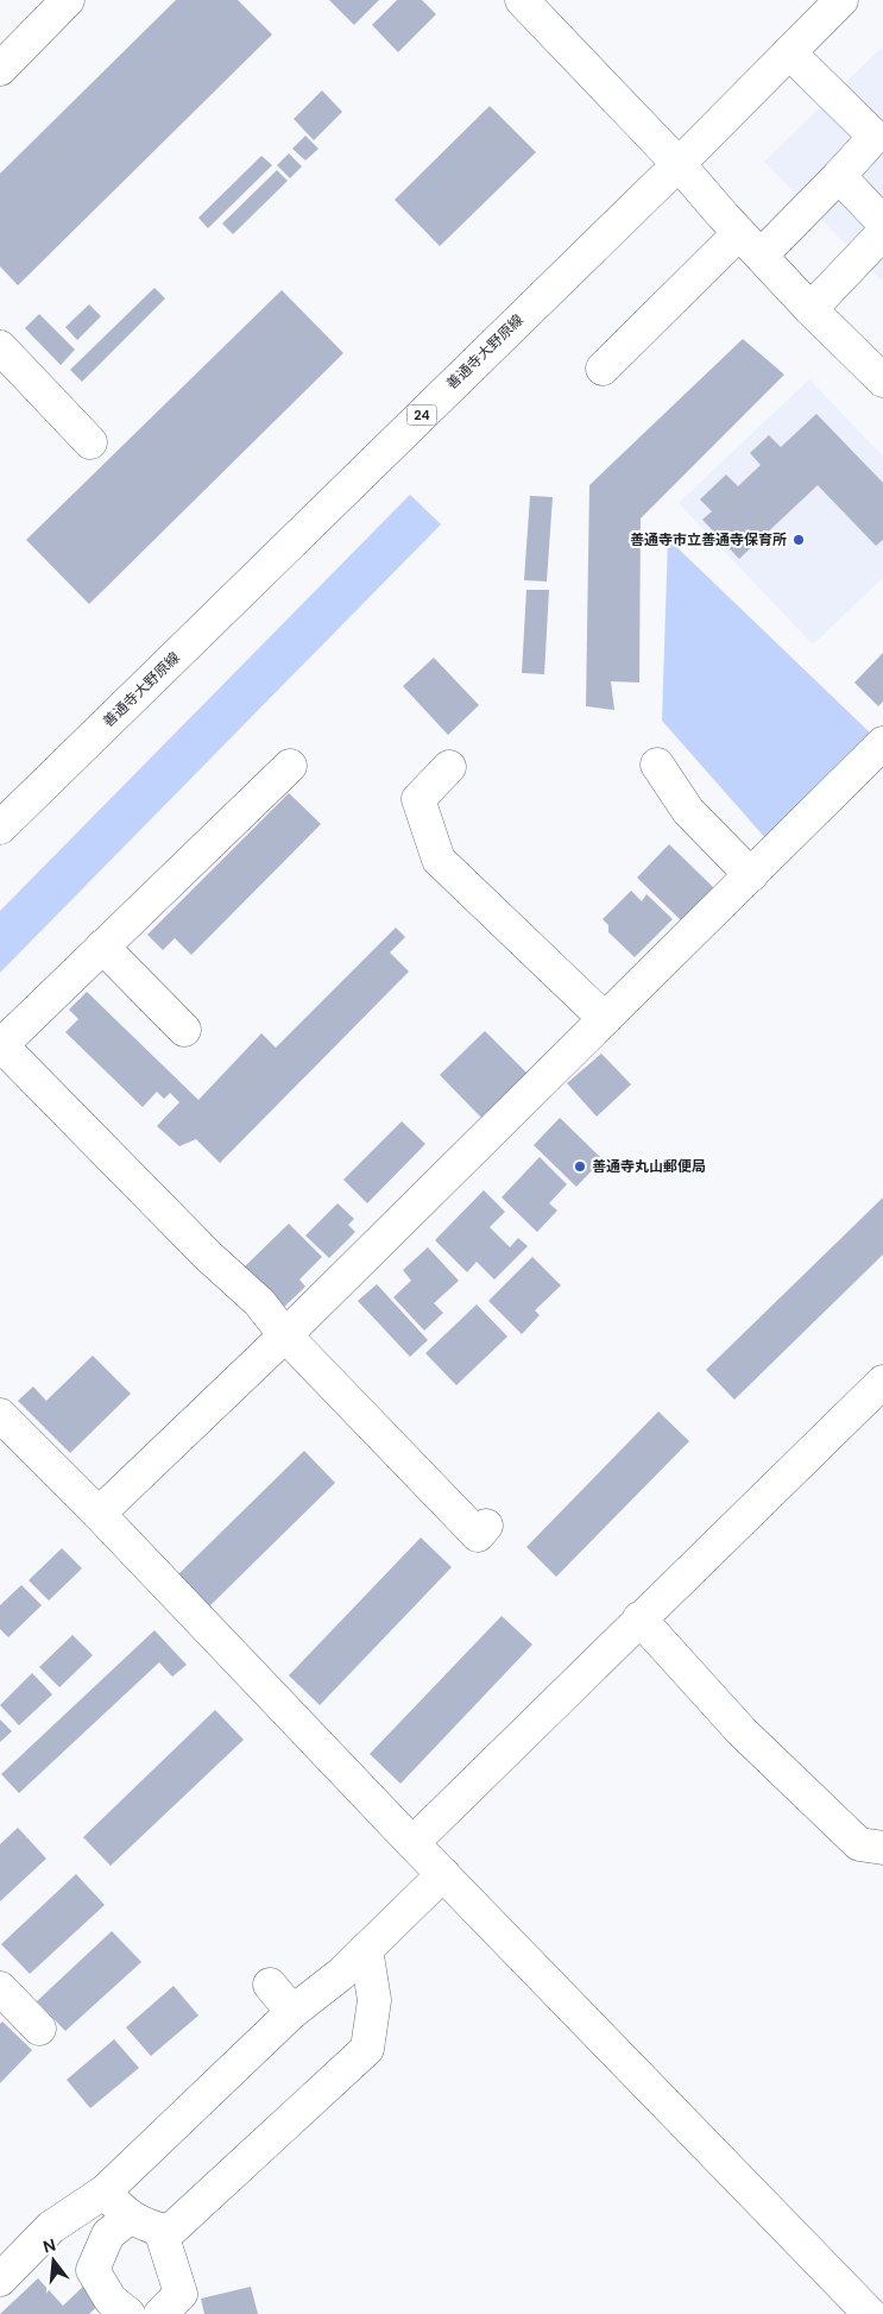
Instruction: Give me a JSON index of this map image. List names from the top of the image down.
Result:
{
  "streets": {
    "street": ["善通寺大野原線", "24"]
  },
  "places": ["善通寺市立善通寺保育所", "善通寺丸山郵便局"],
  "north": "top"
}
